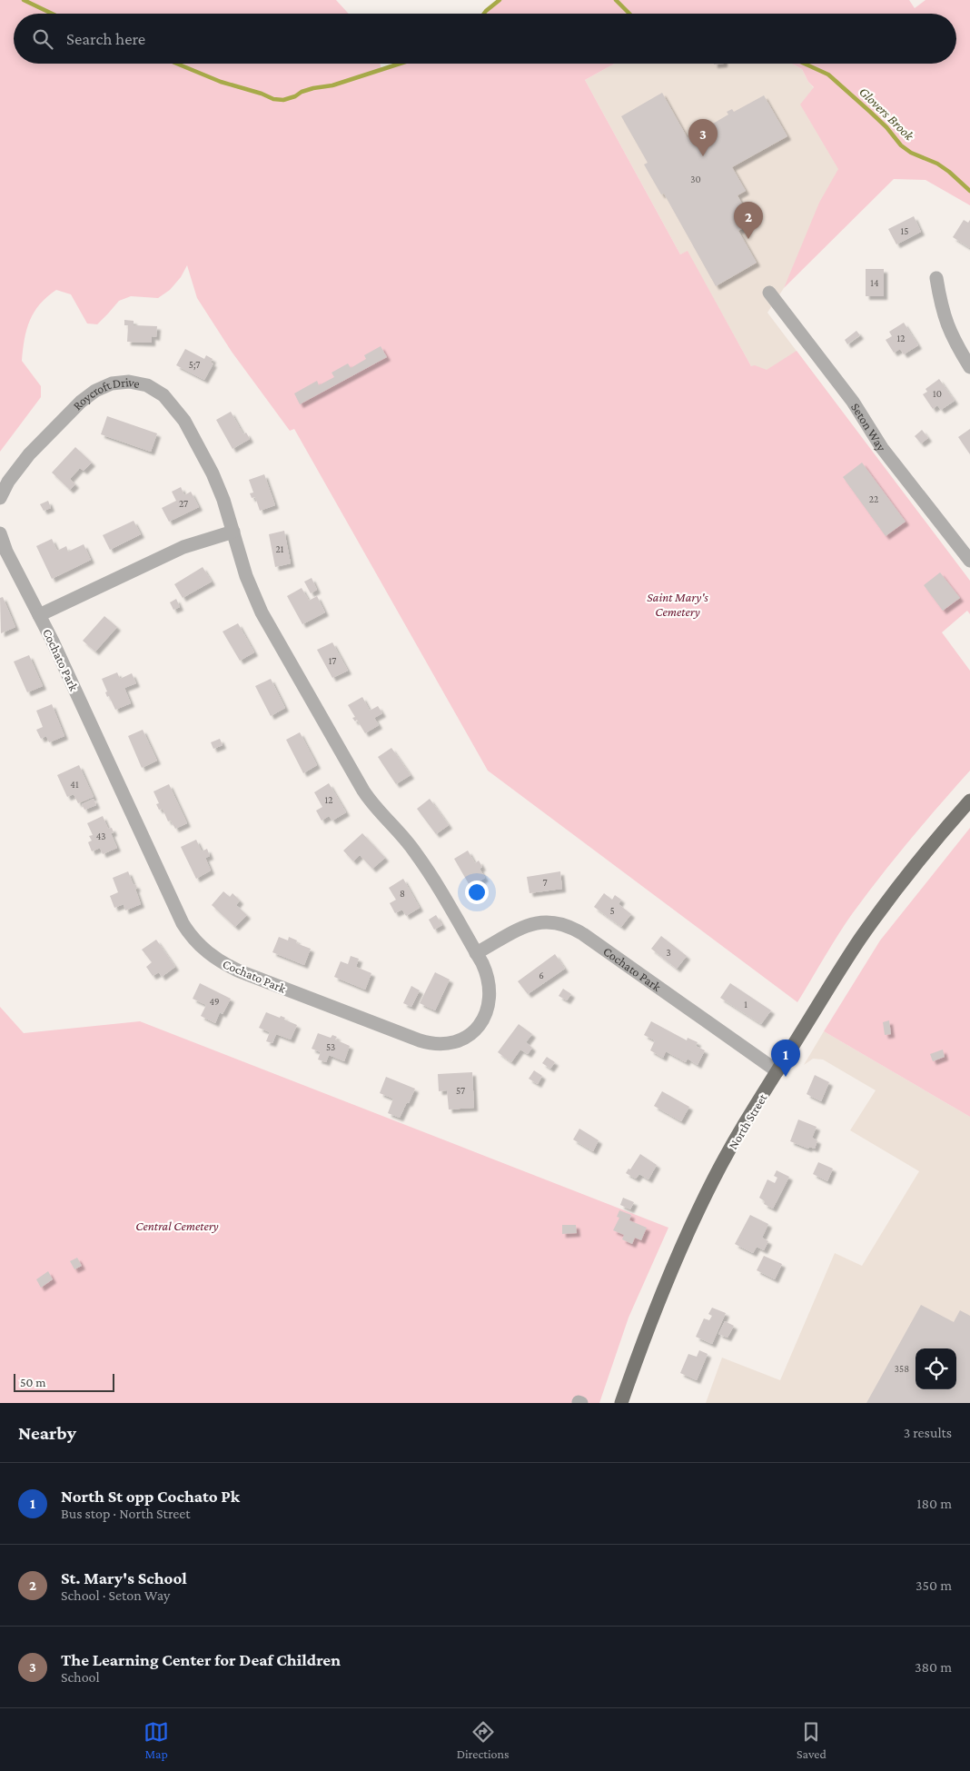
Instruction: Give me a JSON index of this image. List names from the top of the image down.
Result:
{
  "streets": {
    "main road": ["North Street"],
    "street": ["Roycroft Drive", "Seton Way", "Cochato Park"]
  },
  "crossings": [
    ["Roycroft Drive", "Cochato Park"],
    ["Cochato Park", "North Street"]
  ],
  "water": ["Glovers Brook"],
  "parks": ["Saint Mary's Cemetery", "Central Cemetery"],
  "house_numbers": [
    "30",
    "15",
    "14",
    "12",
    "5;7",
    "10",
    "22",
    "27",
    "21",
    "17",
    "41",
    "12",
    "43",
    "7",
    "8",
    "5",
    "3",
    "6",
    "49",
    "1",
    "53",
    "57",
    "358"
  ],
  "scale_bar": "50 m",
  "page": {
    "search": "Search here",
    "pins": ["3", "2", "1"],
    "scale": "50 m",
    "heading": ["Nearby", "3 results"],
    "list": [
      {
        "mark": "1",
        "name": "North St opp Cochato Pk",
        "note": "Bus stop · North Street",
        "value": "180 m"
      },
      {
        "mark": "2",
        "name": "St. Mary's School",
        "note": "School · Seton Way",
        "value": "350 m"
      },
      {
        "mark": "3",
        "name": "The Learning Center for Deaf Children",
        "note": "School",
        "value": "380 m"
      }
    ],
    "nav": ["Map", "Directions", "Saved"]
  }
}
